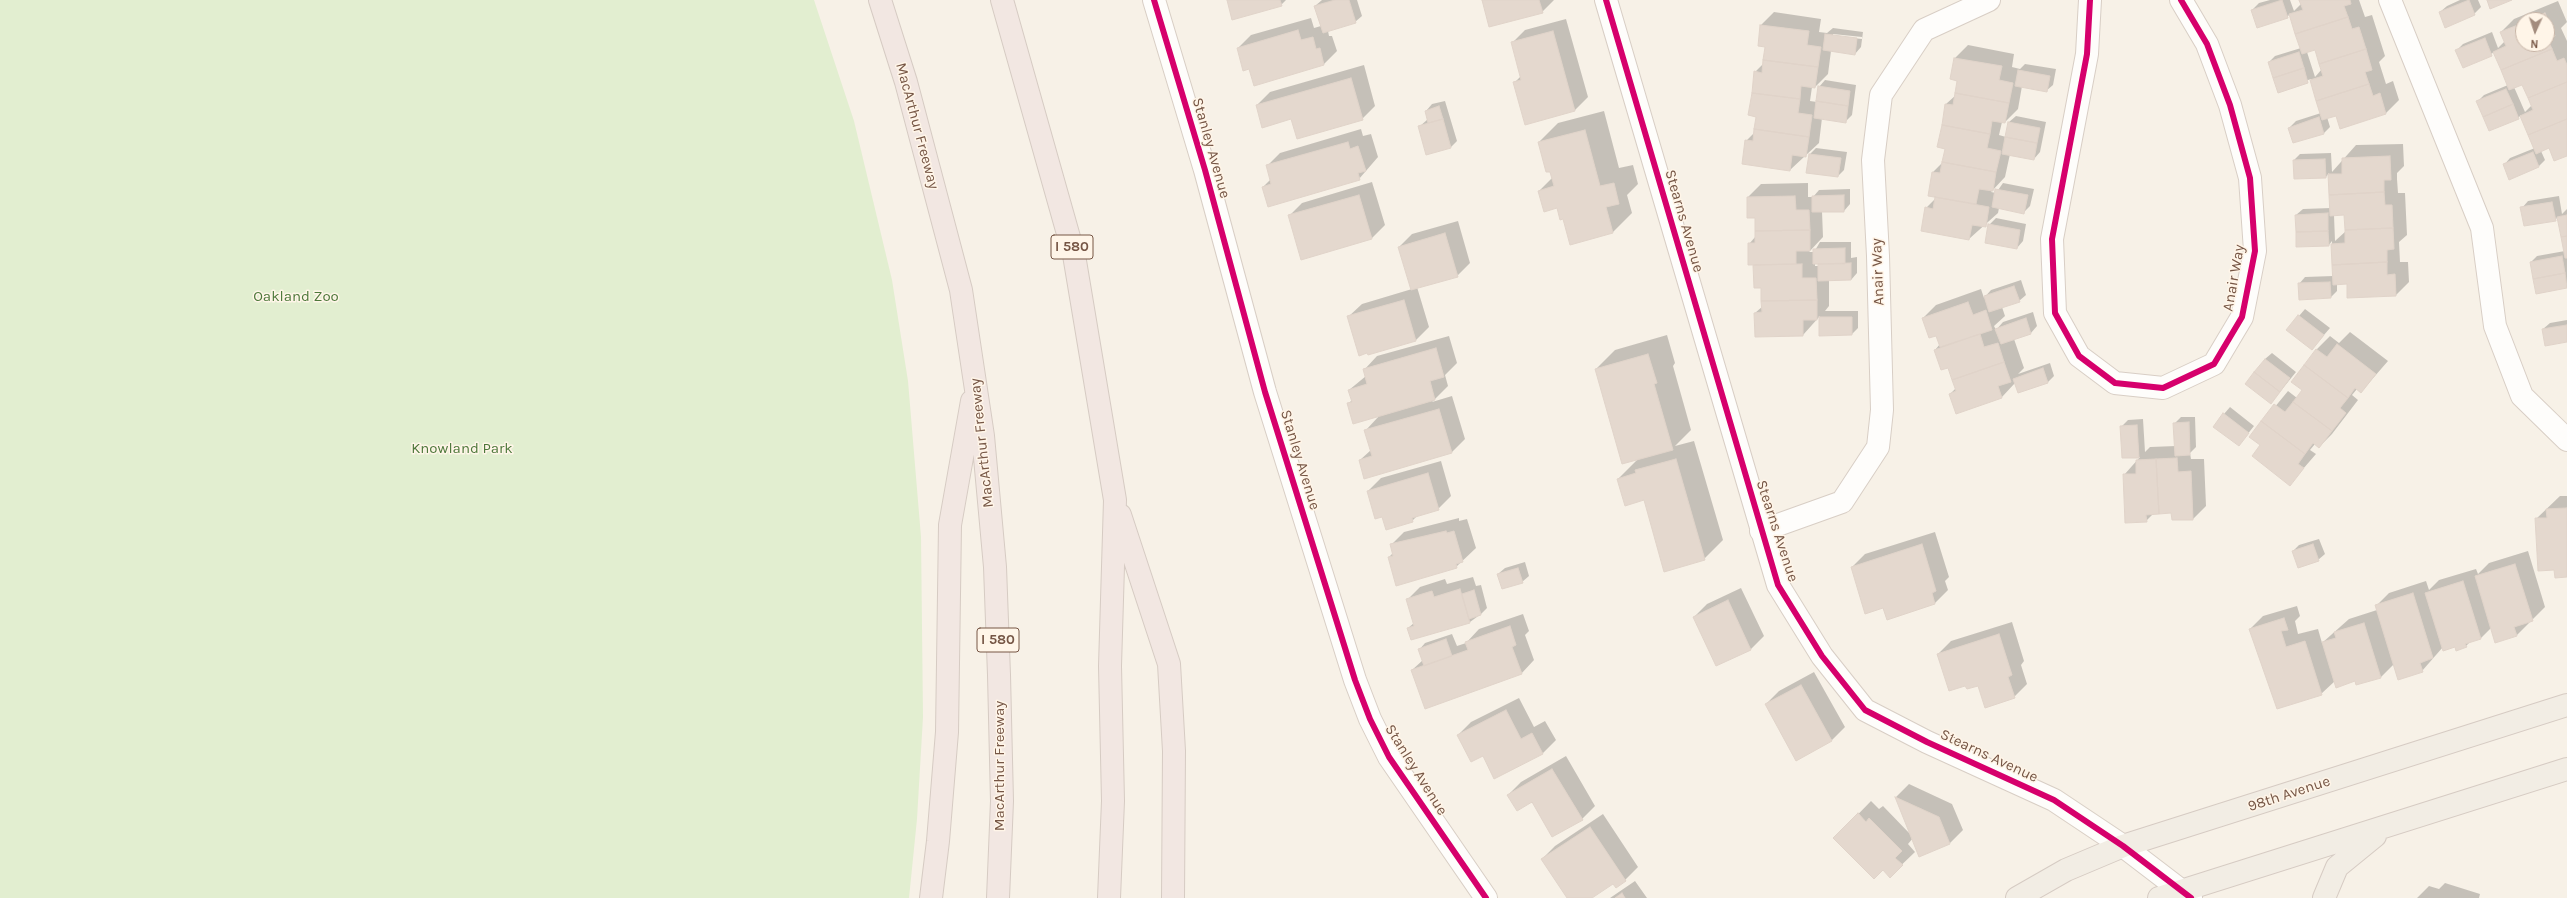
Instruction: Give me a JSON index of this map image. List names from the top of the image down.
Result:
{
  "streets": {
    "highway": ["MacArthur Freeway", "I 580"],
    "main road": ["98th Avenue"],
    "street": ["Stanley Avenue", "Stearns Avenue", "Anair Way"]
  },
  "crossings": [
    ["Stearns Avenue", "Anair Way"],
    ["Stearns Avenue", "98th Avenue"]
  ],
  "parks": ["Oakland Zoo", "Knowland Park"],
  "north": "bottom"
}
